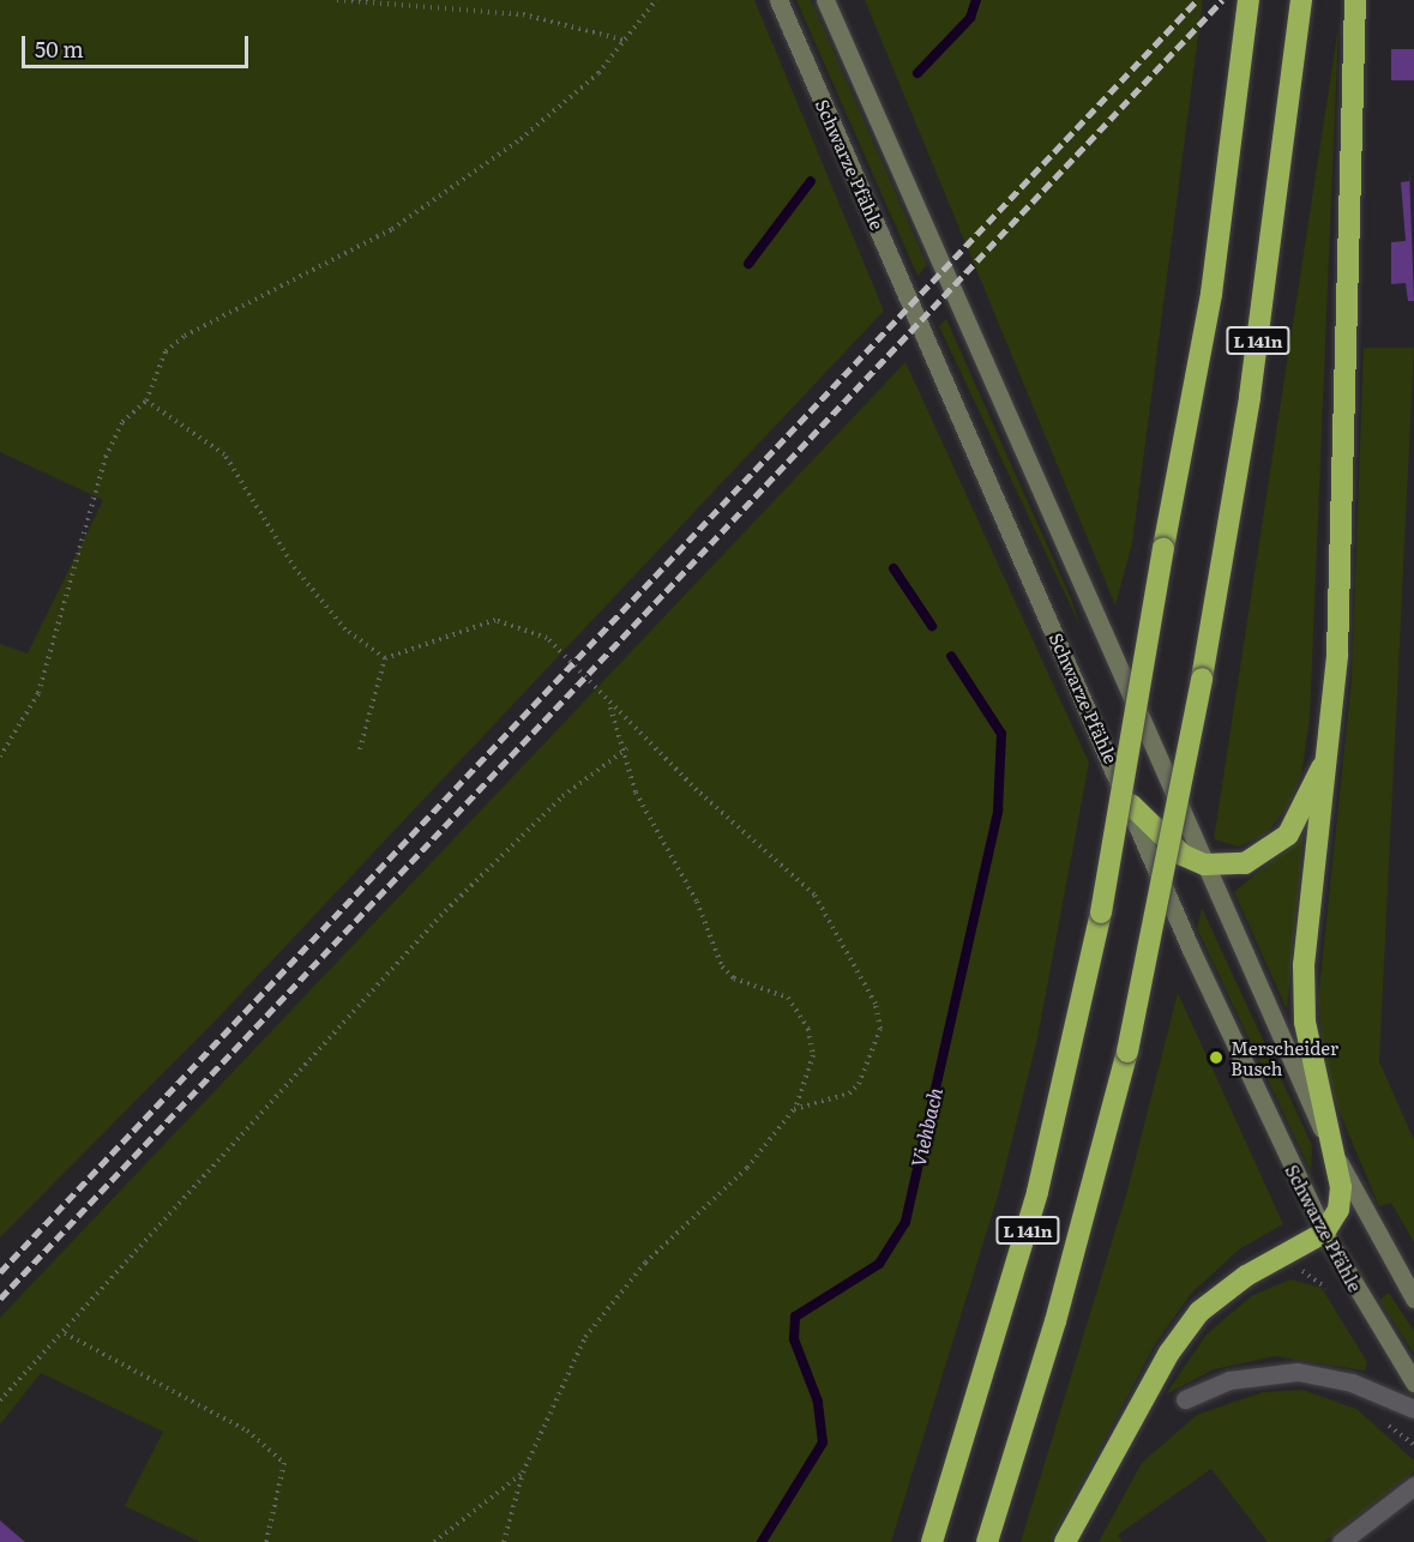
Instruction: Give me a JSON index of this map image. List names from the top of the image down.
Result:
{
  "streets": {
    "highway": ["L 141n"],
    "main road": ["Schwarze Pfähle"]
  },
  "water": ["Viehbach"],
  "places": ["Merscheider Busch"],
  "scale_bar": "50 m"
}
